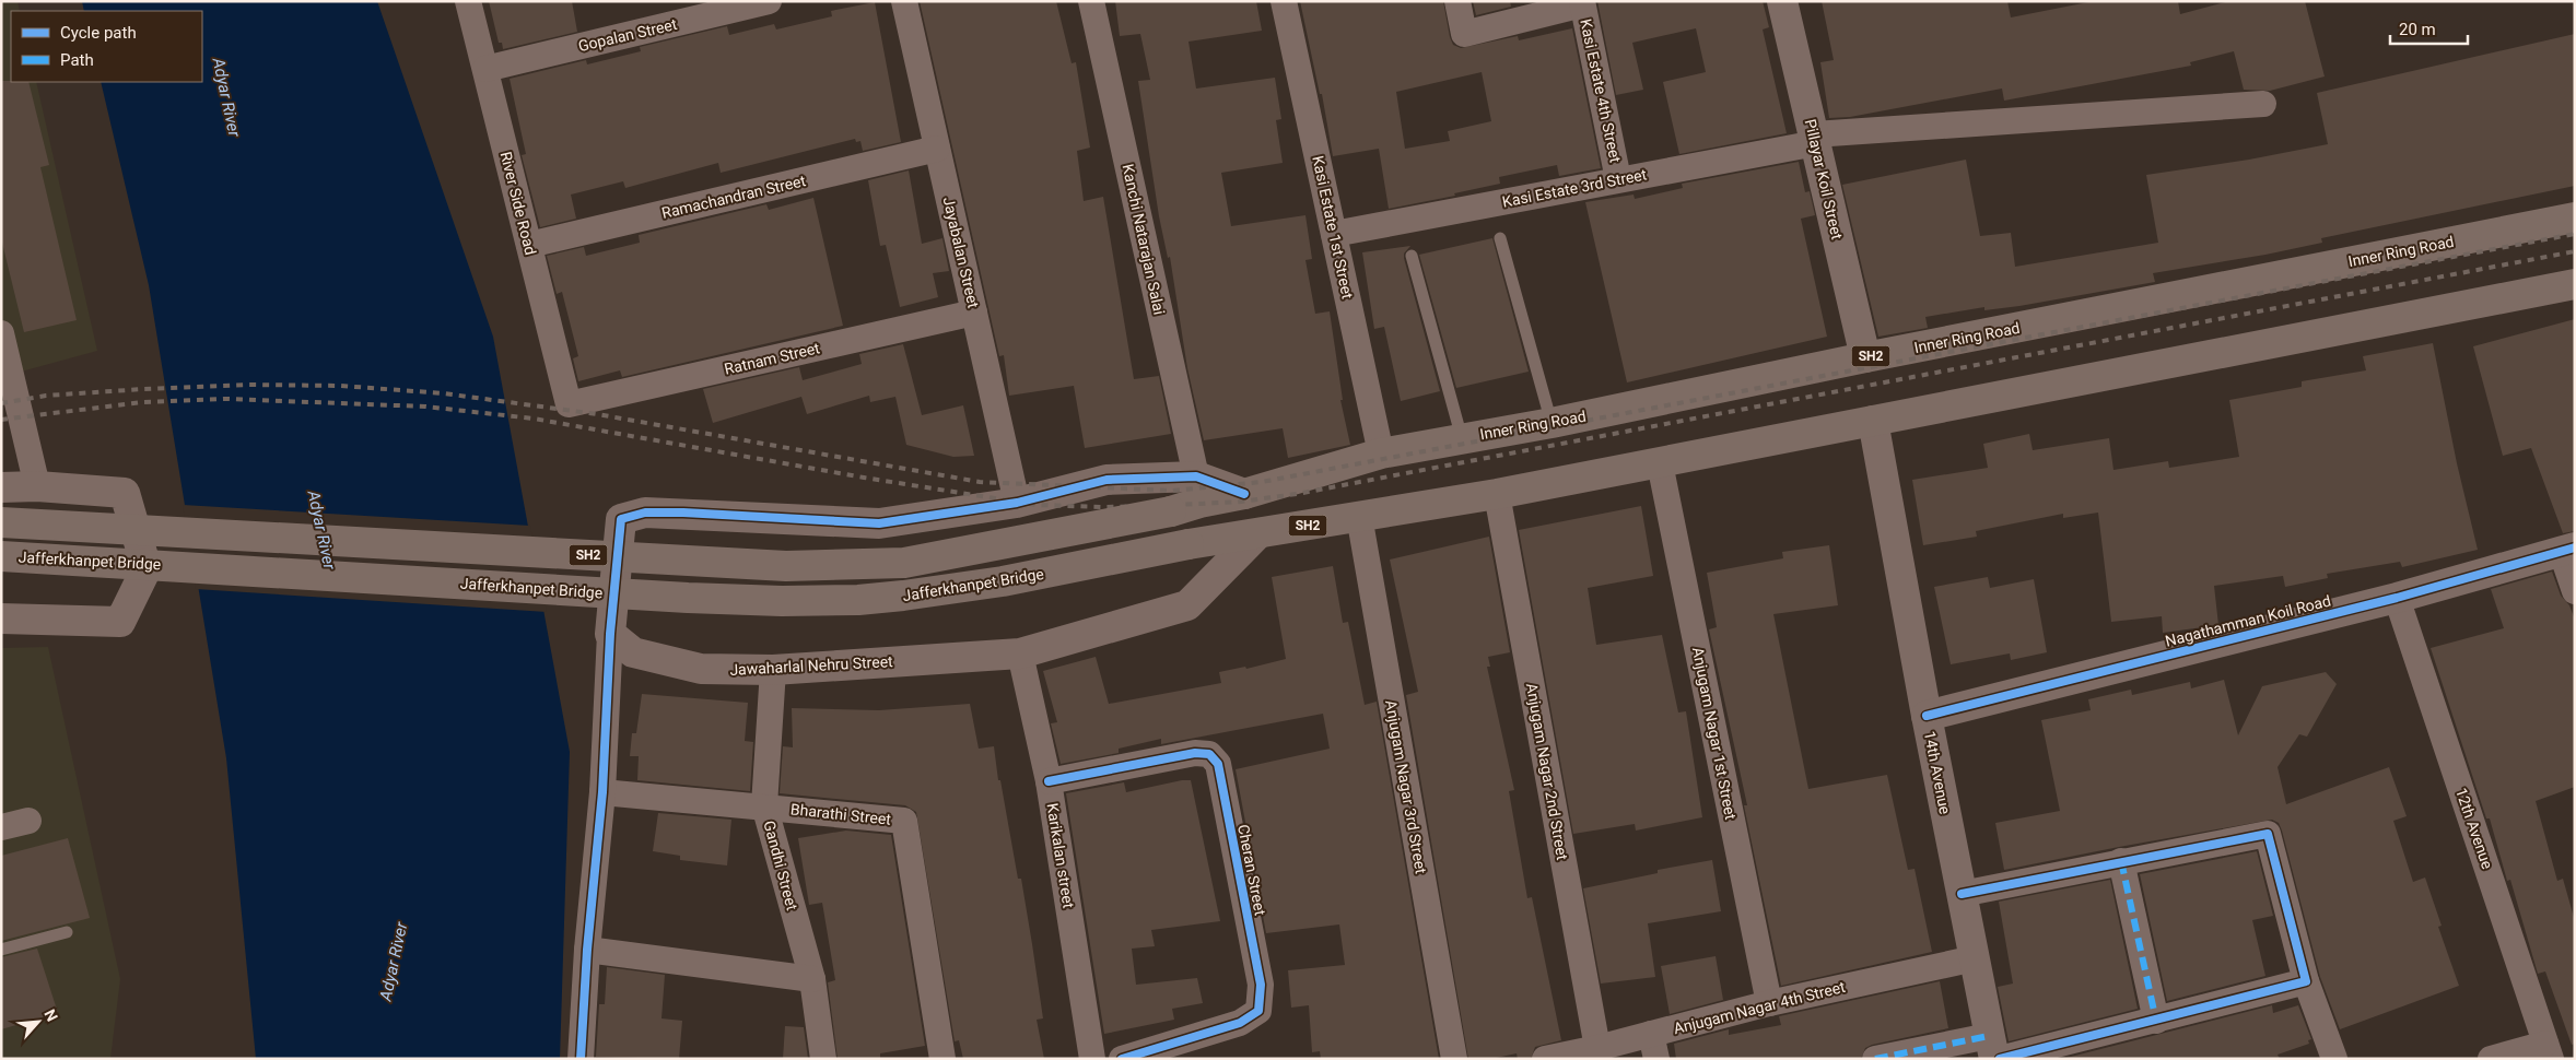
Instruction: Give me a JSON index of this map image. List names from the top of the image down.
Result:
{
  "streets": {
    "main road": ["Inner Ring Road", "SH2", "Jafferkhanpet Bridge"],
    "street": [
      "Gopalan Street",
      "Kasi Estate 4th Street",
      "Pillayar Koil Street",
      "Kasi Estate 3rd Street",
      "Ramachandran Street",
      "River Side Road",
      "Kasi Estate 1st Street",
      "Kanchi Natarajan Salai",
      "Jayabalan Street",
      "Ratnam Street",
      "Nagathamman Koil Road",
      "Jawaharlal Nehru Street",
      "Anjugam Nagar 1st Street",
      "Anjugam Nagar 2nd Street",
      "14th Avenue",
      "Anjugam Nagar 3rd Street",
      "Bharathi Street",
      "12th Avenue",
      "Karikalan street",
      "Gandhi Street",
      "Cheran Street",
      "Anjugam Nagar 4th Street"
    ]
  },
  "crossings": [
    ["Gopalan Street", "River Side Road"],
    ["Kasi Estate 4th Street", "Kasi Estate 3rd Street"],
    ["Pillayar Koil Street", "Kasi Estate 3rd Street"],
    ["Pillayar Koil Street", "Inner Ring Road"],
    ["Kasi Estate 3rd Street", "Kasi Estate 1st Street"],
    ["Ramachandran Street", "River Side Road"],
    ["Ramachandran Street", "Jayabalan Street"],
    ["River Side Road", "Ratnam Street"],
    ["Kasi Estate 1st Street", "Inner Ring Road"],
    ["Jayabalan Street", "Ratnam Street"],
    ["SH2", "Jafferkhanpet Bridge"],
    ["SH2", "Jawaharlal Nehru Street"],
    ["SH2", "Anjugam Nagar 1st Street"],
    ["SH2", "Anjugam Nagar 2nd Street"],
    ["SH2", "14th Avenue"],
    ["SH2", "Anjugam Nagar 3rd Street"],
    ["Jafferkhanpet Bridge", "Jawaharlal Nehru Street"],
    ["Nagathamman Koil Road", "14th Avenue"],
    ["Nagathamman Koil Road", "12th Avenue"],
    ["Jawaharlal Nehru Street", "Karikalan street"],
    ["Jawaharlal Nehru Street", "Gandhi Street"],
    ["Anjugam Nagar 1st Street", "Anjugam Nagar 4th Street"],
    ["Anjugam Nagar 2nd Street", "Anjugam Nagar 4th Street"],
    ["14th Avenue", "Anjugam Nagar 4th Street"],
    ["Bharathi Street", "Gandhi Street"],
    ["Karikalan street", "Cheran Street"]
  ],
  "water": ["Adyar River"],
  "legend": ["Cycle path", "Path"],
  "scale_bar": "20 m",
  "north": "top right"
}
